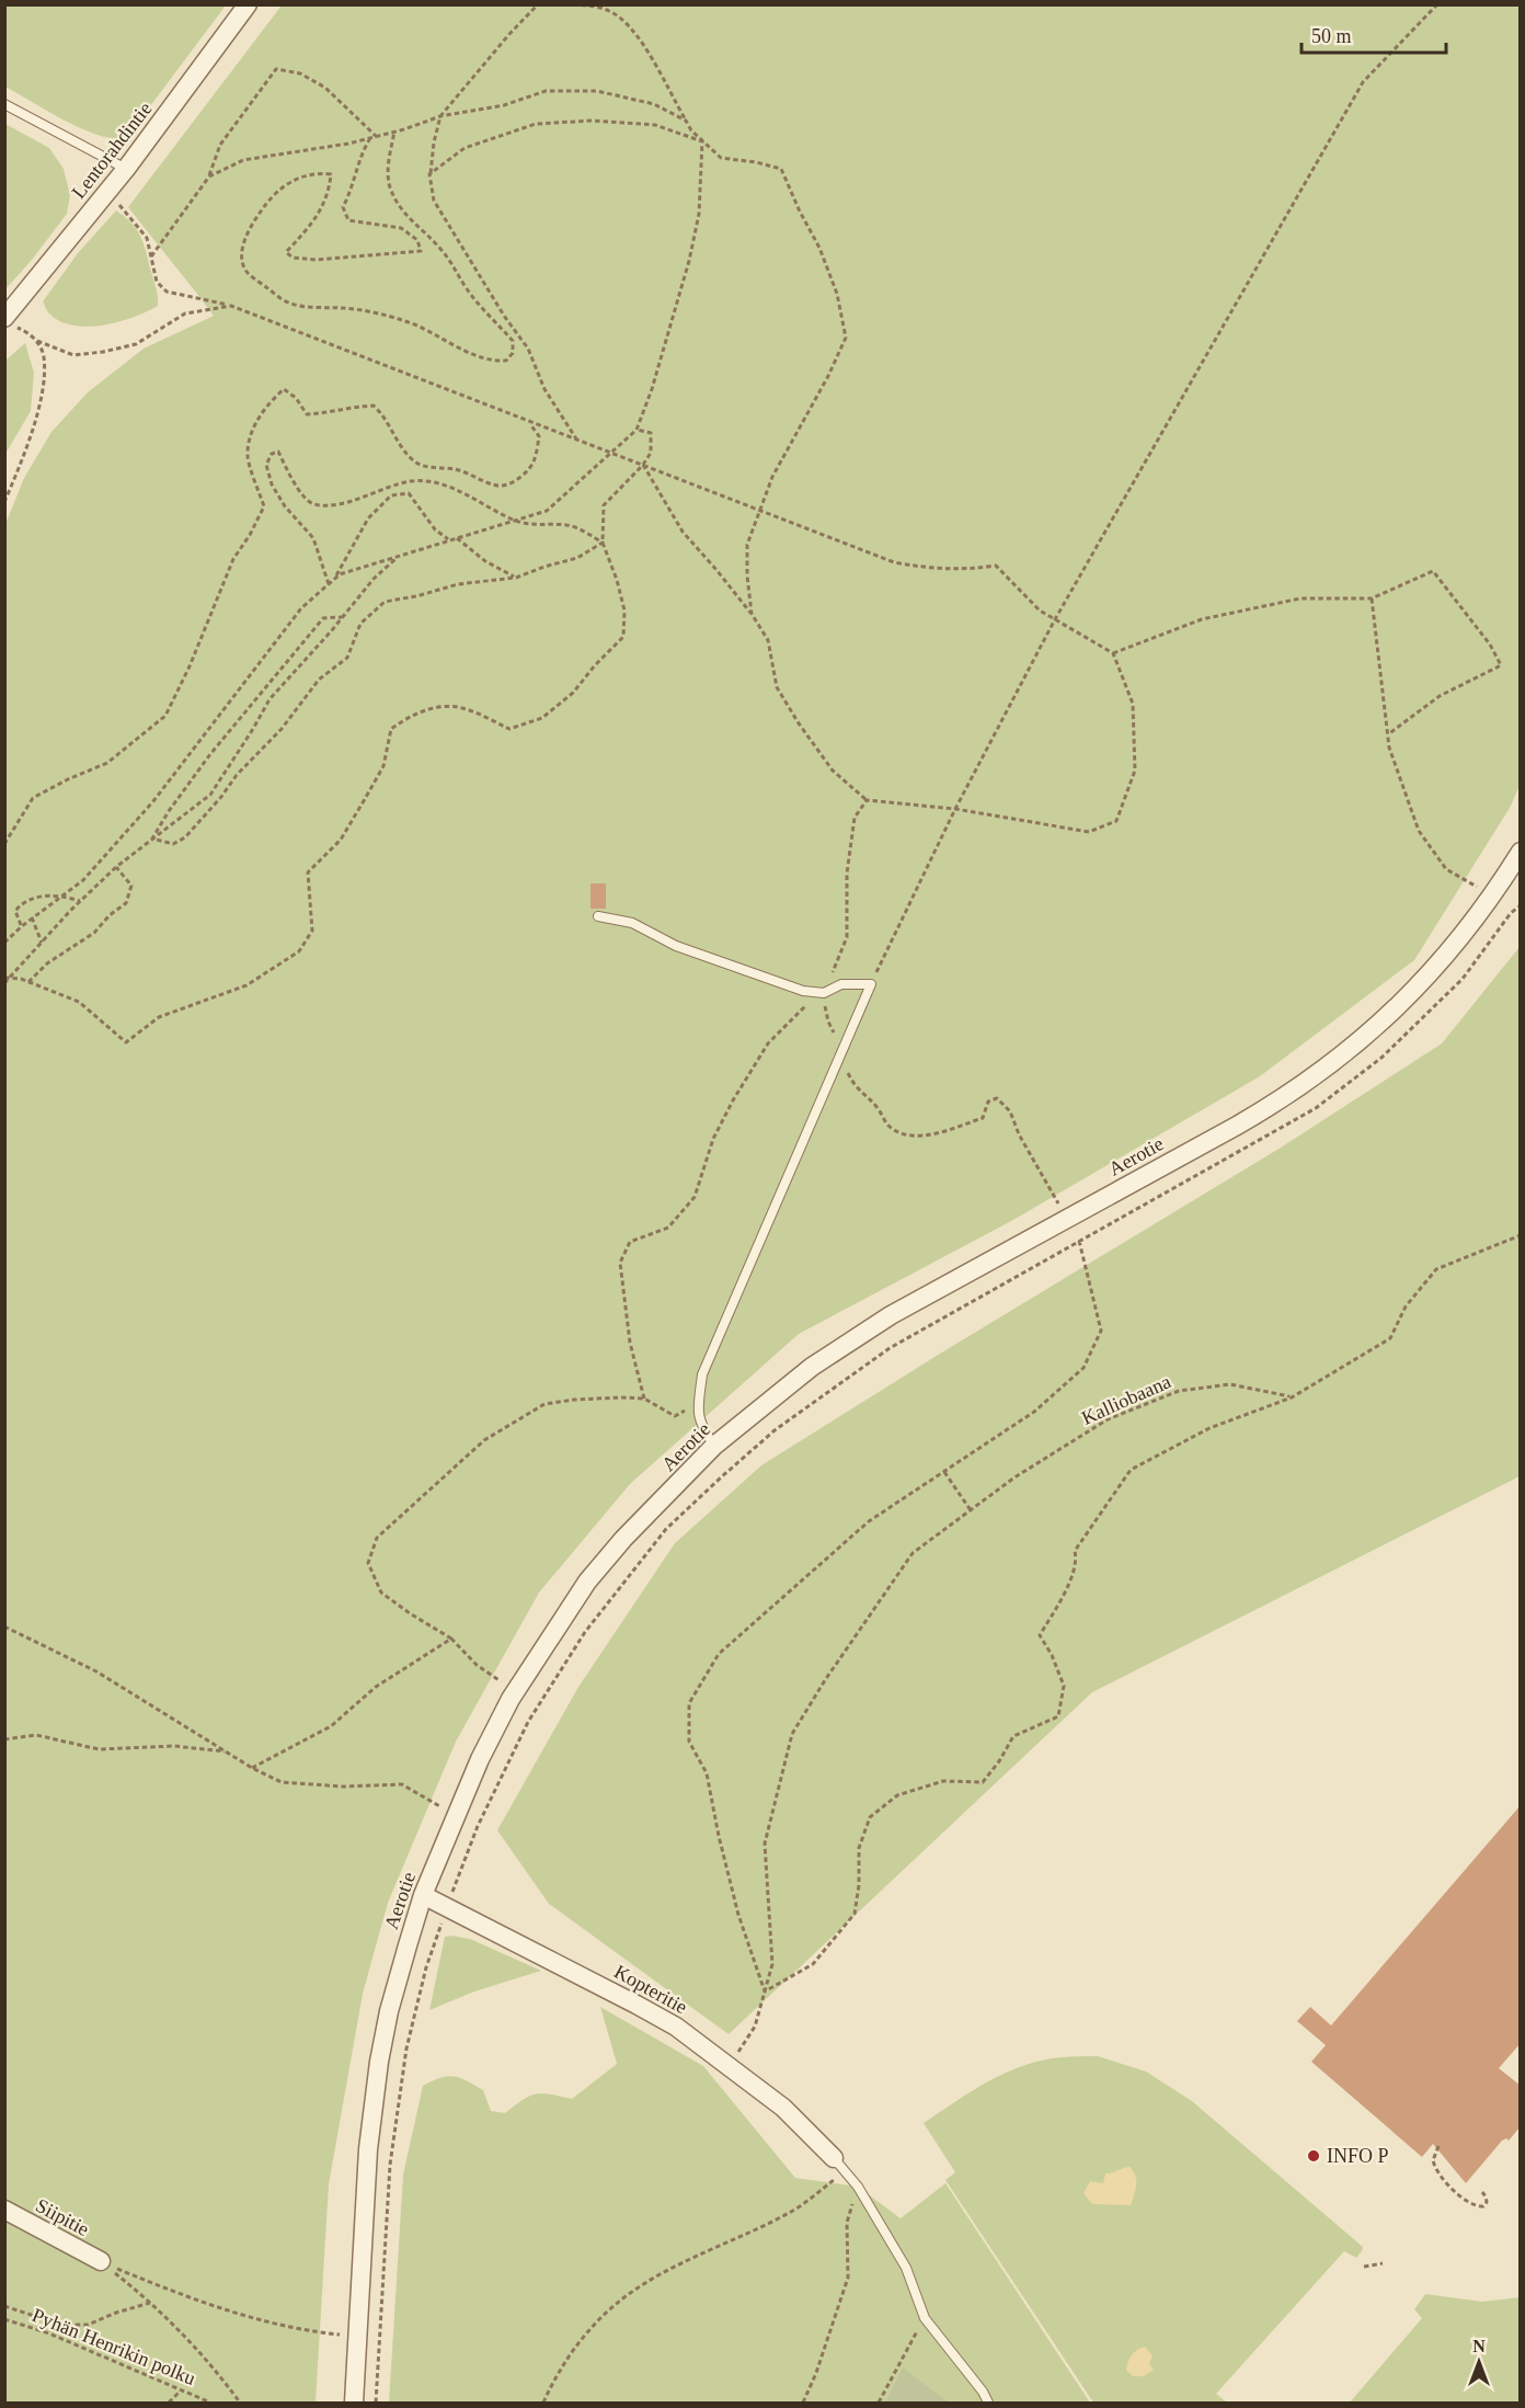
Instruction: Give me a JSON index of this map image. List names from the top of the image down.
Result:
{
  "streets": {
    "street": [
      "Lentorahdintie",
      "Aerotie",
      "Kopteritie",
      "Siipitie"
    ],
    "path": ["Kalliobaana", "Pyhän Henrikin polku"]
  },
  "crossings": [
    ["Aerotie", "Kopteritie"],
    ["Kalliobaana", "Kopteritie"]
  ],
  "places": ["INFO P"],
  "scale_bar": "50 m",
  "north": "top"
}
